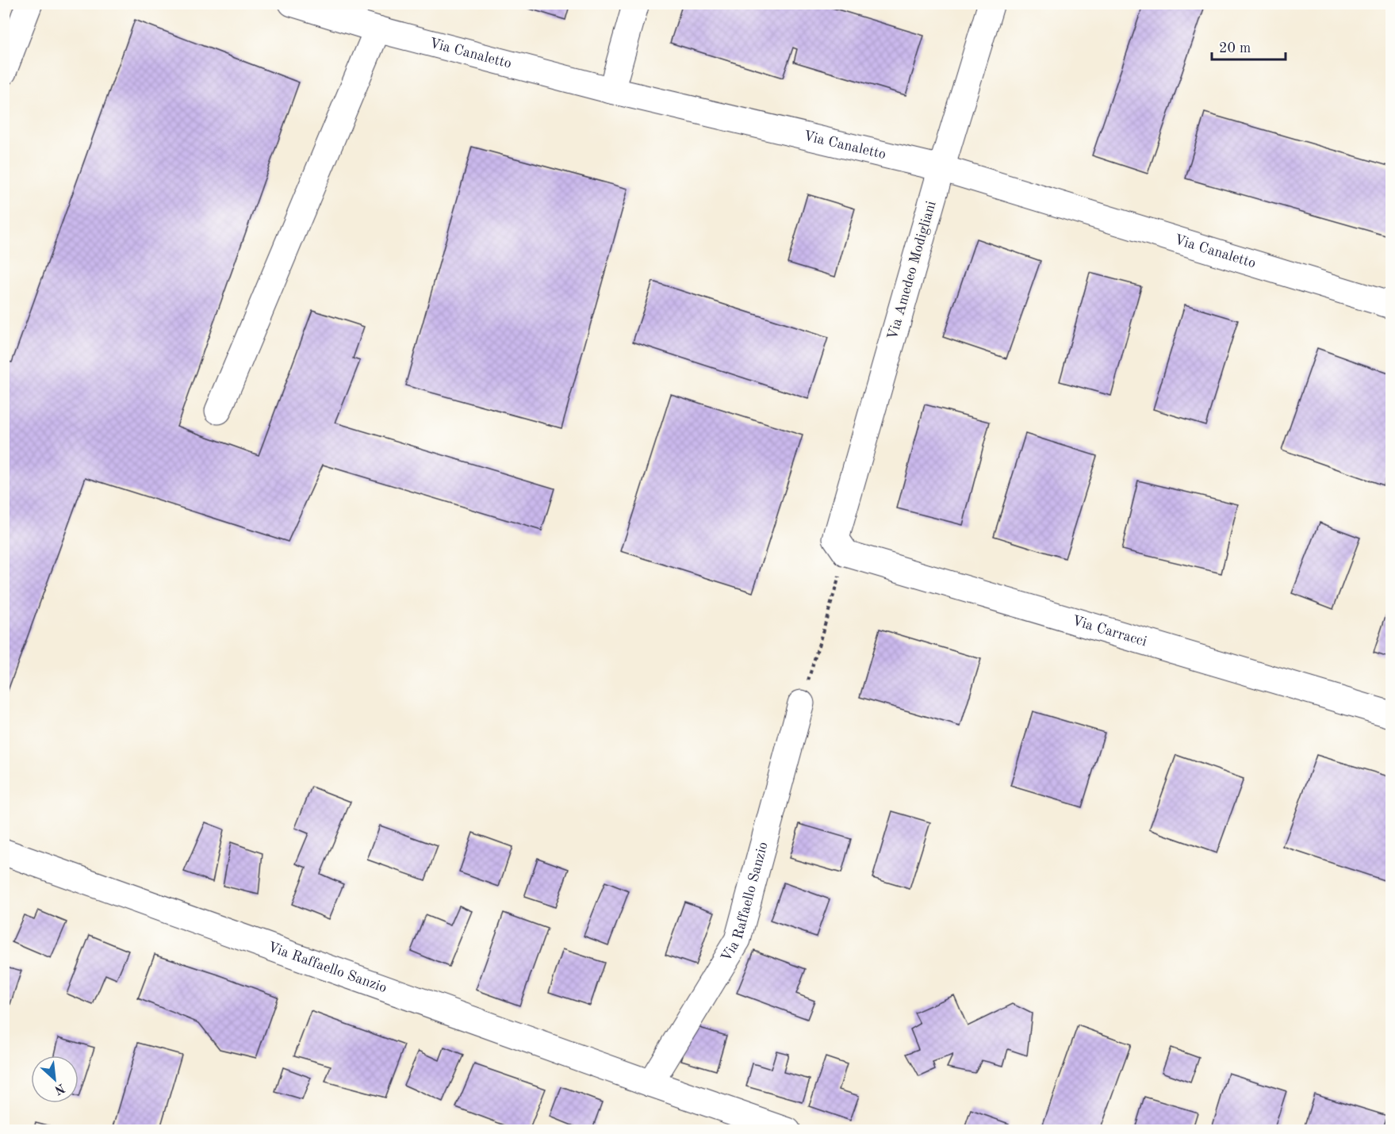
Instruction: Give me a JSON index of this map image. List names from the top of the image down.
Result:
{
  "streets": {
    "street": [
      "Via Canaletto",
      "Via Amedeo Modigliani",
      "Via Carracci",
      "Via Raffaello Sanzio"
    ]
  },
  "crossings": [
    ["Via Canaletto", "Via Amedeo Modigliani"],
    ["Via Amedeo Modigliani", "Via Carracci"]
  ],
  "scale_bar": "20 m",
  "north": "bottom right"
}
